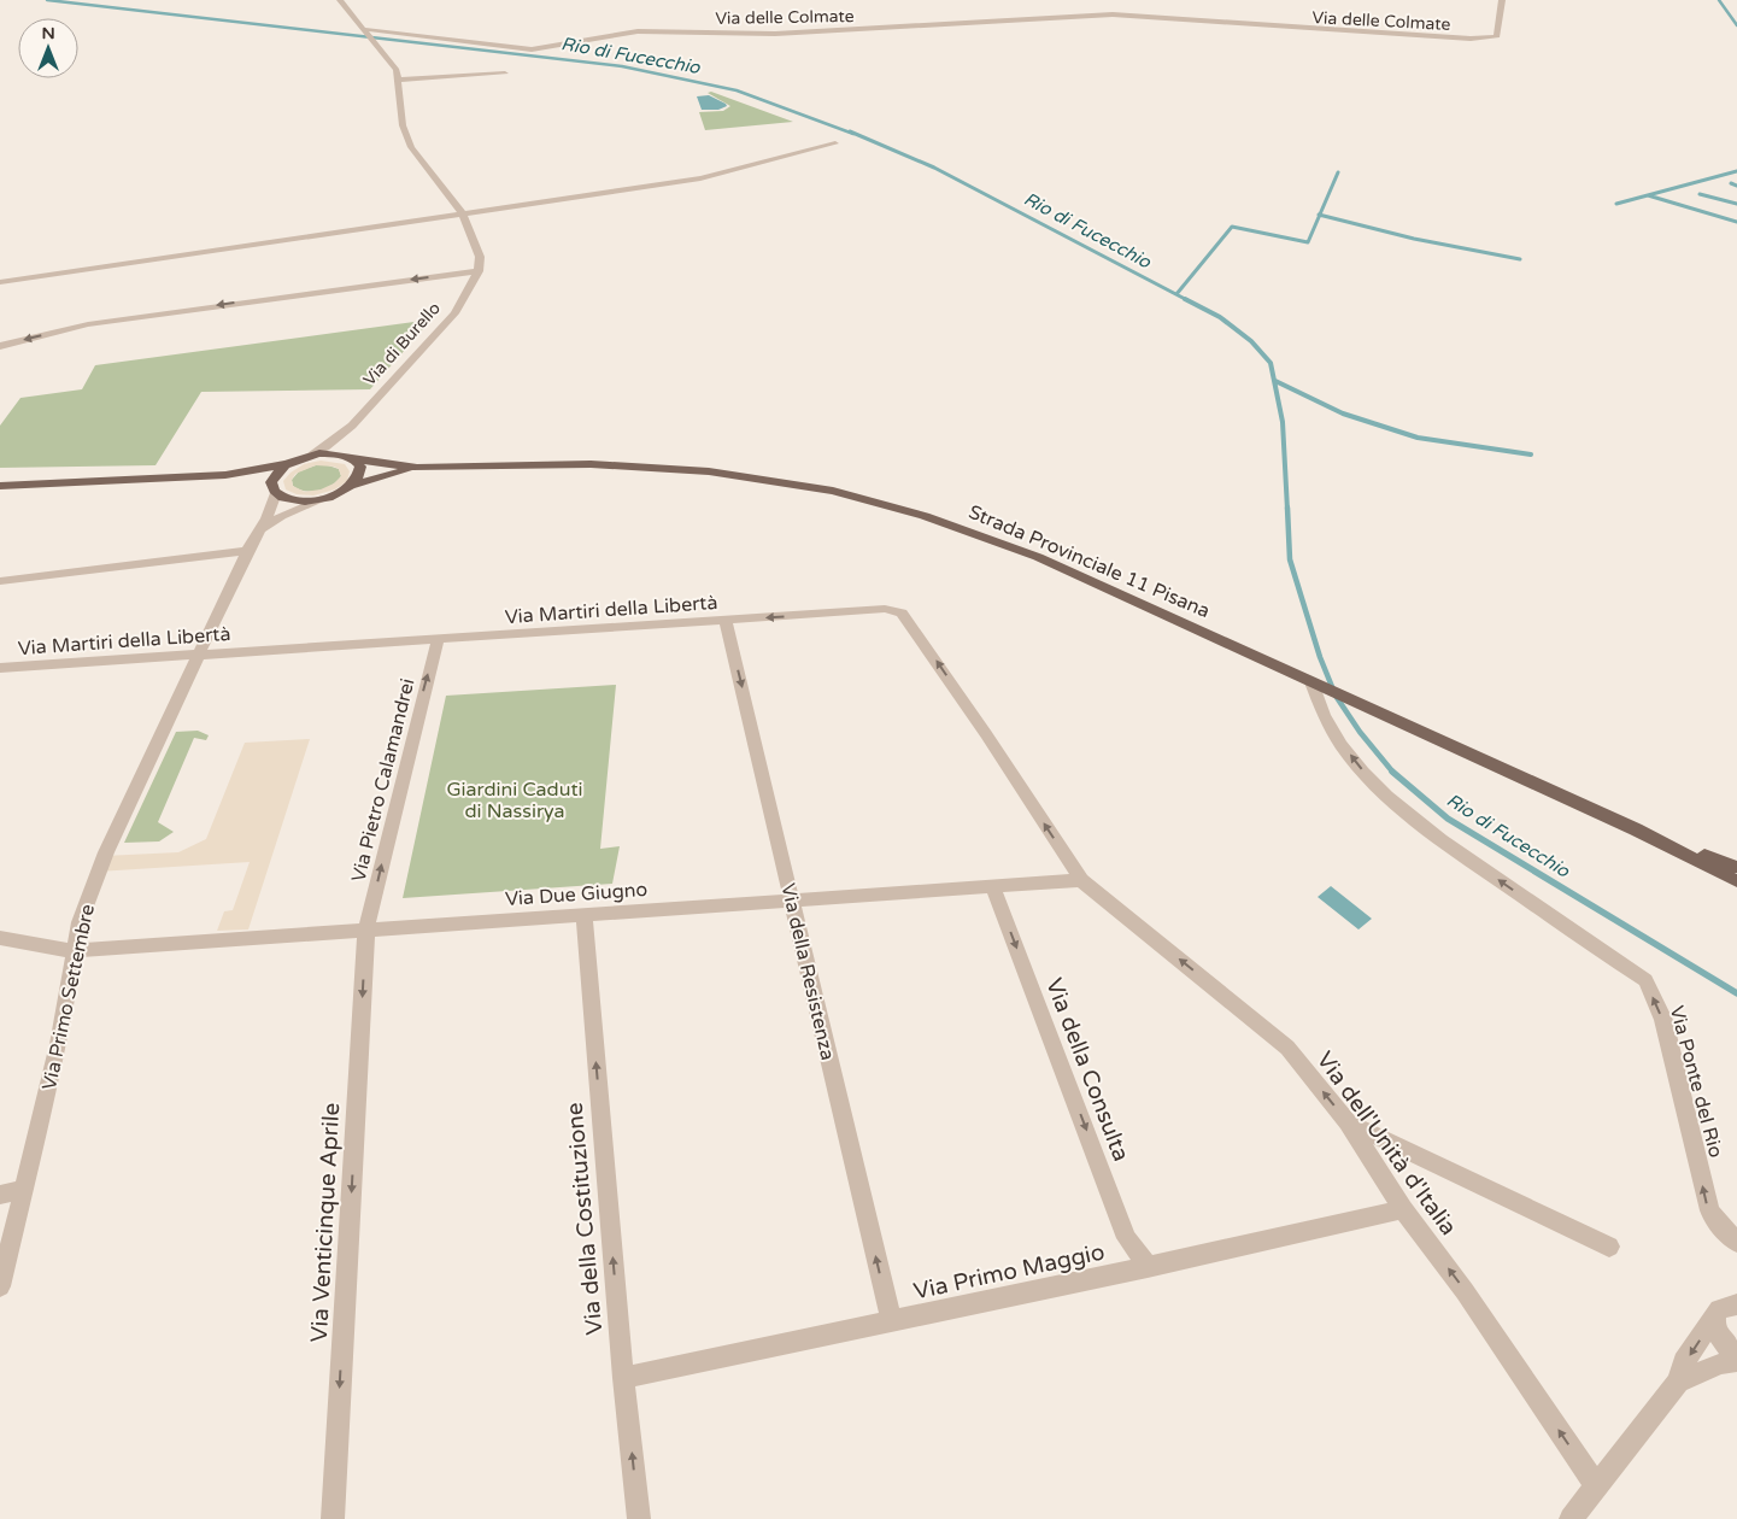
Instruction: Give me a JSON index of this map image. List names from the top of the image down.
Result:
{
  "streets": {
    "main road": ["Strada Provinciale 11 Pisana"],
    "street": [
      "Via delle Colmate",
      "Via di Burello",
      "Via Martiri della Libertà",
      "Via Pietro Calamandrei",
      "Via Due Giugno",
      "Via della Resistenza",
      "Via Primo Settembre",
      "Via della Consulta",
      "Via Ponte del Rio",
      "Via dell'Unità d'Italia",
      "Via della Costituzione",
      "Via Venticinque Aprile",
      "Via Primo Maggio"
    ]
  },
  "crossings": [
    ["Via di Burello", "Strada Provinciale 11 Pisana"],
    ["Strada Provinciale 11 Pisana", "Via Ponte del Rio"],
    ["Via Martiri della Libertà", "Via Pietro Calamandrei"],
    ["Via Martiri della Libertà", "Via Due Giugno"],
    ["Via Martiri della Libertà", "Via della Resistenza"],
    ["Via Martiri della Libertà", "Via Primo Settembre"],
    ["Via Martiri della Libertà", "Via dell'Unità d'Italia"],
    ["Via Pietro Calamandrei", "Via Due Giugno"],
    ["Via Pietro Calamandrei", "Via Venticinque Aprile"],
    ["Via Due Giugno", "Via della Resistenza"],
    ["Via Due Giugno", "Via Primo Settembre"],
    ["Via Due Giugno", "Via della Consulta"],
    ["Via Due Giugno", "Via dell'Unità d'Italia"],
    ["Via Due Giugno", "Via della Costituzione"],
    ["Via Due Giugno", "Via Venticinque Aprile"],
    ["Via della Resistenza", "Via Primo Maggio"],
    ["Via della Consulta", "Via Primo Maggio"],
    ["Via dell'Unità d'Italia", "Via Primo Maggio"],
    ["Via della Costituzione", "Via Primo Maggio"]
  ],
  "one_way": [
    "Via Martiri della Libertà",
    "Via Pietro Calamandrei",
    "Via della Consulta",
    "Via Ponte del Rio",
    "Via dell'Unità d'Italia",
    "Via della Costituzione",
    "Via Venticinque Aprile"
  ],
  "water": ["Rio di Fucecchio"],
  "parks": ["Giardini Caduti di Nassirya"],
  "north": "top"
}
